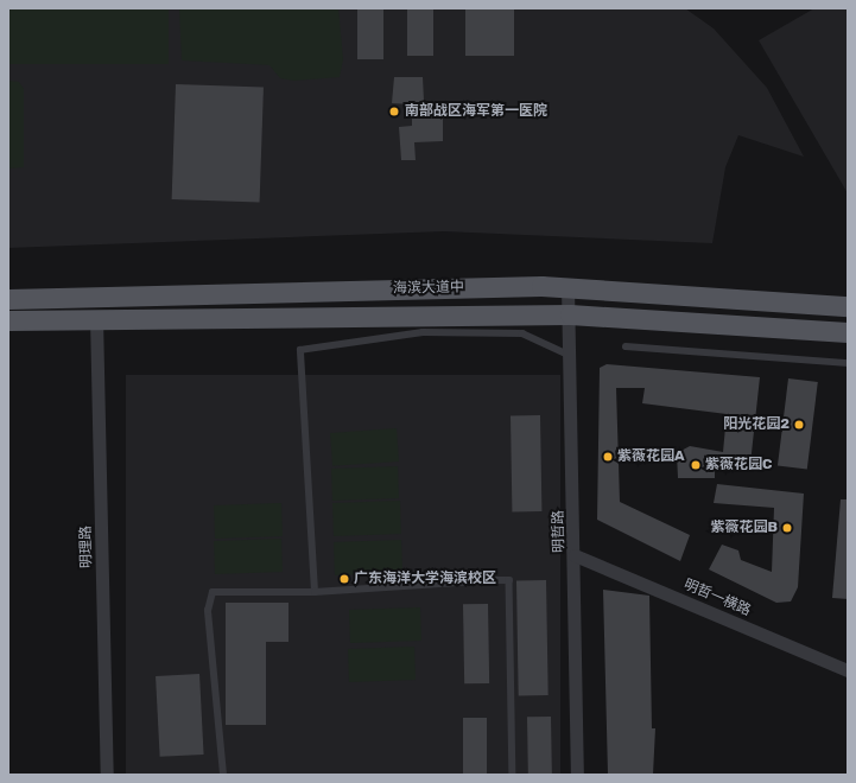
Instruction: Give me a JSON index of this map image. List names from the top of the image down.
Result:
{
  "streets": {
    "main road": ["海滨大道中"],
    "street": ["明哲路", "明理路", "明哲一横路"]
  },
  "crossings": [
    ["海滨大道中", "明哲路"],
    ["海滨大道中", "明理路"],
    ["明哲路", "明哲一横路"]
  ],
  "places": [
    "南部战区海军第一医院",
    "阳光花园2",
    "紫薇花园A",
    "紫薇花园C",
    "紫薇花园B",
    "广东海洋大学海滨校区"
  ]
}
